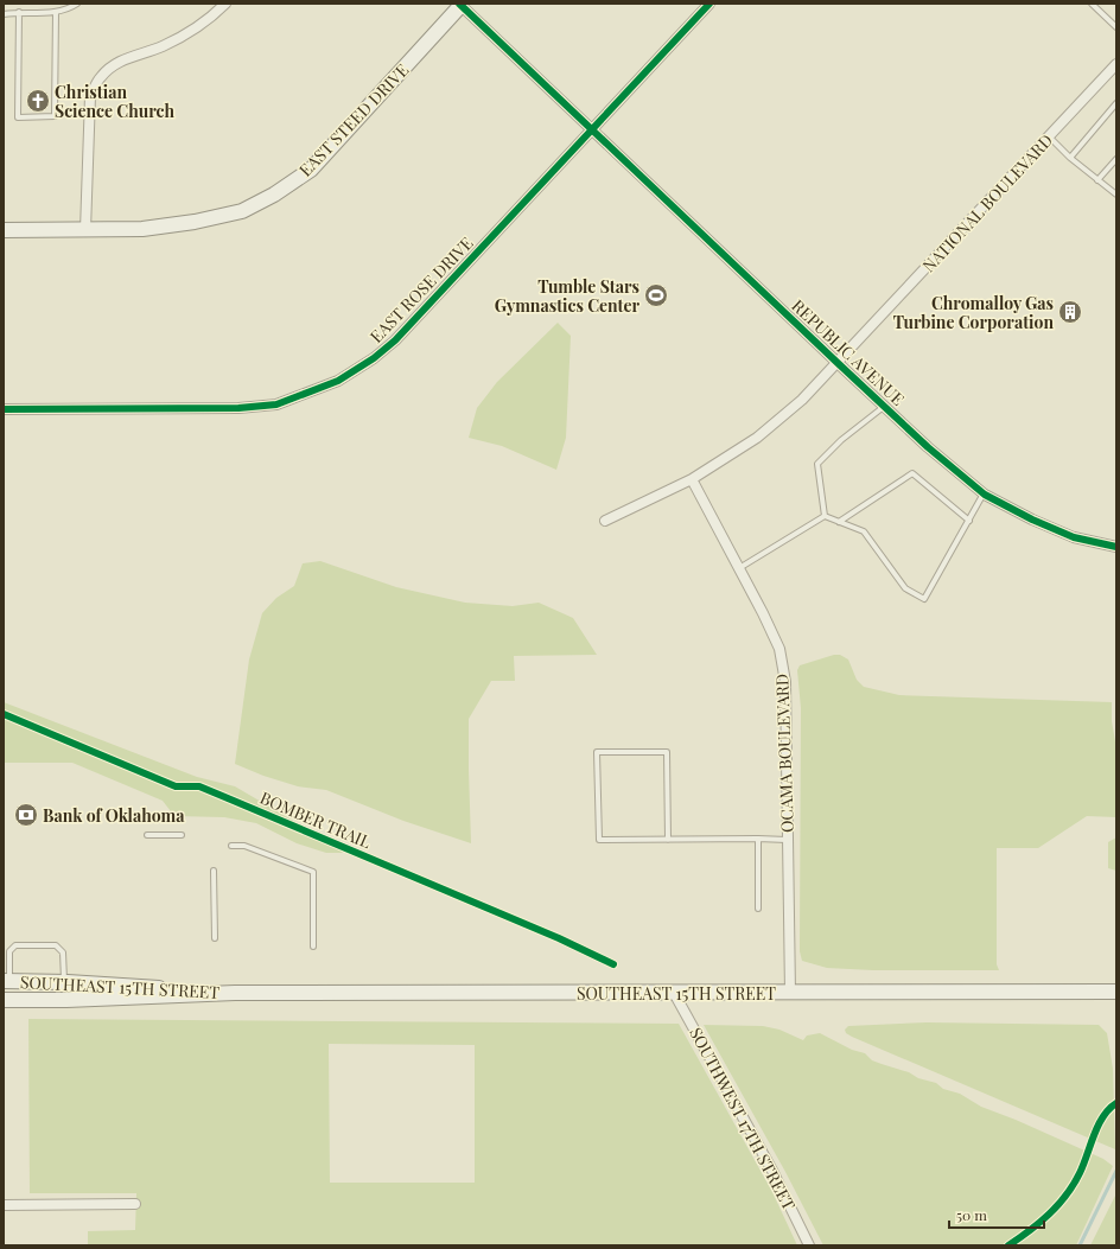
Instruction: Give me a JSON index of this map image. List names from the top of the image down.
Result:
{
  "streets": {
    "main road": ["EAST STEED DRIVE", "SOUTHEAST 15TH STREET"],
    "street": [
      "NATIONAL BOULEVARD",
      "EAST ROSE DRIVE",
      "REPUBLIC AVENUE",
      "OCAMA BOULEVARD",
      "SOUTHWEST 17TH STREET"
    ],
    "cycle path": ["BOMBER TRAIL"]
  },
  "crossings": [
    ["EAST STEED DRIVE", "REPUBLIC AVENUE"],
    ["NATIONAL BOULEVARD", "REPUBLIC AVENUE"],
    ["NATIONAL BOULEVARD", "OCAMA BOULEVARD"],
    ["EAST ROSE DRIVE", "REPUBLIC AVENUE"],
    ["OCAMA BOULEVARD", "SOUTHEAST 15TH STREET"],
    ["SOUTHEAST 15TH STREET", "SOUTHWEST 17TH STREET"]
  ],
  "places": {
    "church": ["Christian Science Church"],
    "sports": ["Tumble Stars Gymnastics Center"],
    "building": ["Chromalloy Gas Turbine Corporation"],
    "bank": ["Bank of Oklahoma"]
  },
  "scale_bar": "50 m"
}
